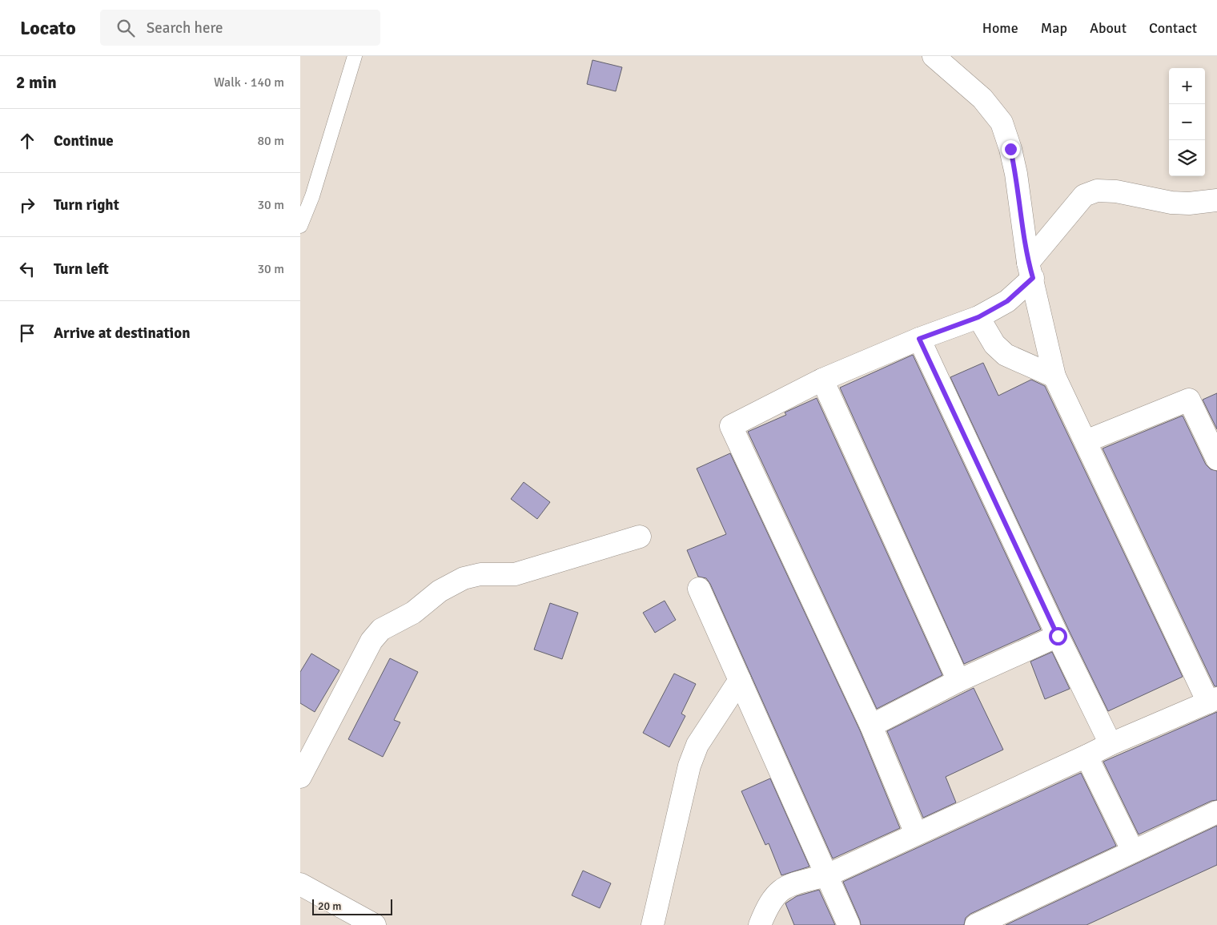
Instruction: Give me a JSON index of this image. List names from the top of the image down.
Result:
{
  "scale_bar": "20 m",
  "page": {
    "header": "Locato",
    "search": "Search here",
    "nav": [
      "Home",
      "Map",
      "About",
      "Contact"
    ],
    "heading": ["2 min", "Walk · 140 m"],
    "map_buttons": ["+", "−"],
    "list": [
      ["Continue", "80 m"],
      ["Turn right", "30 m"],
      ["Turn left", "30 m"],
      "Arrive at destination"
    ],
    "scale": "20 m"
  }
}
